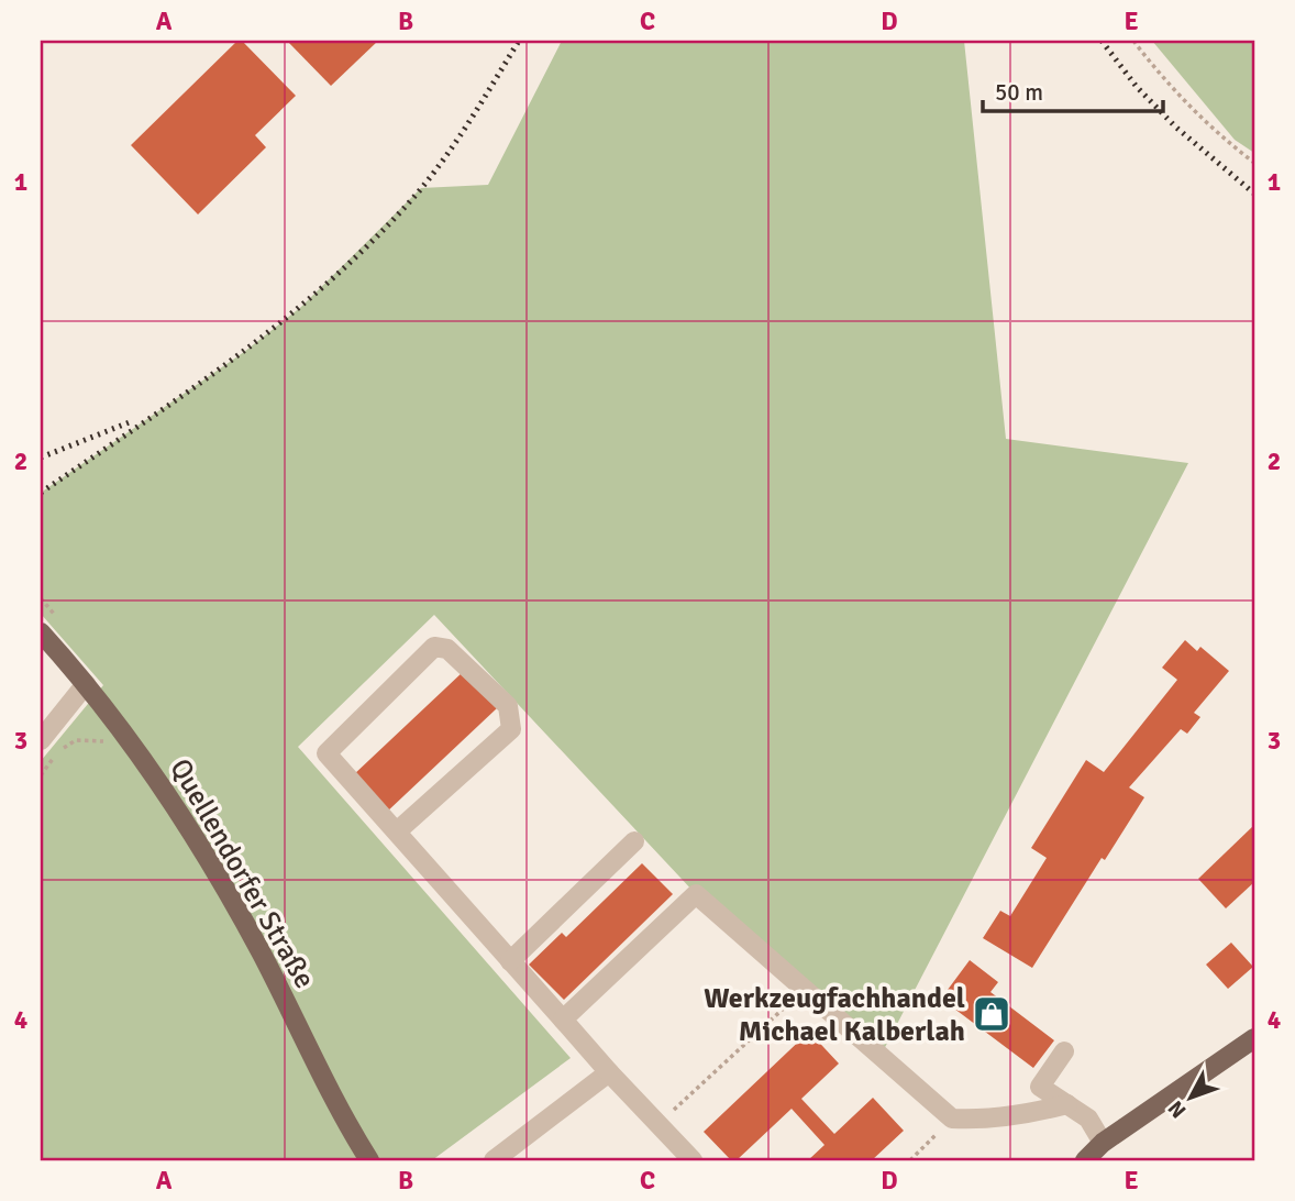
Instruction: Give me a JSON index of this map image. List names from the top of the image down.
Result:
{
  "streets": {
    "main road": ["Quellendorfer Straße"]
  },
  "places": {
    "shop": ["Werkzeugfachhandel Michael Kalberlah"]
  },
  "scale_bar": "50 m",
  "north": "bottom left",
  "grid": {
    "columns": [
      "A",
      "B",
      "C",
      "D",
      "E"
    ],
    "rows": [
      "1",
      "2",
      "3",
      "4"
    ]
  }
}
